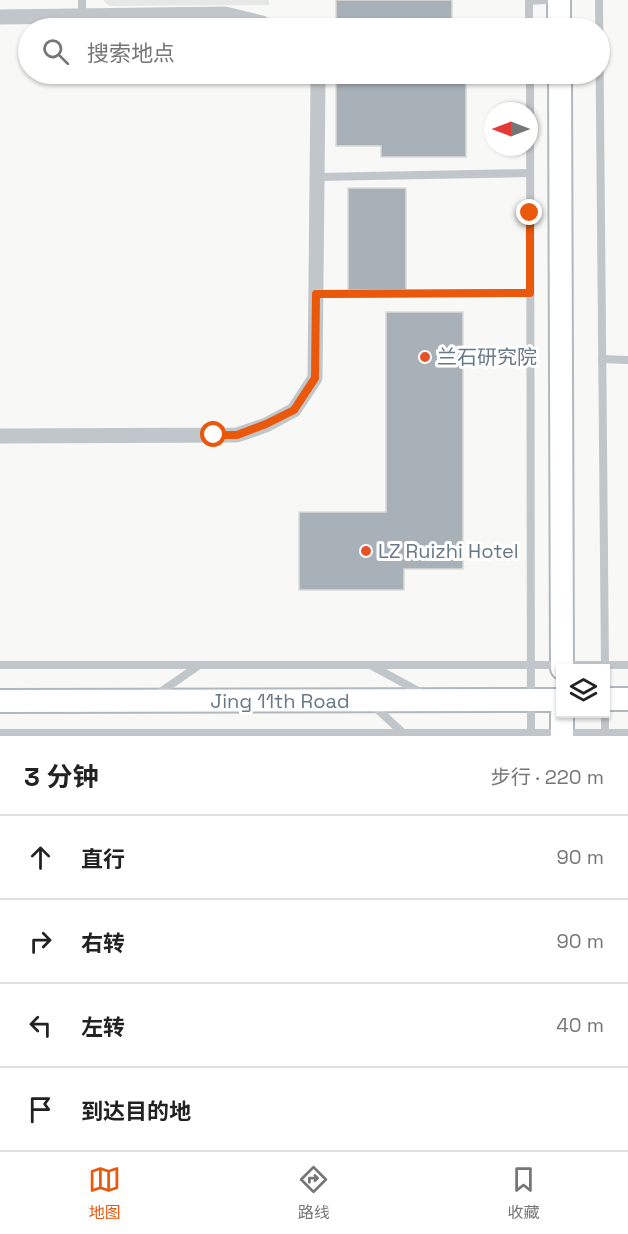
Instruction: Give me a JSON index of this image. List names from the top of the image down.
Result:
{
  "streets": {
    "street": ["Jing 11th Road"]
  },
  "places": ["兰石研究院", "LZ Ruizhi Hotel"],
  "north": "left",
  "page": {
    "search": "搜索地点",
    "heading": ["3 分钟", "步行 · 220 m"],
    "list": [
      ["直行", "90 m"],
      ["右转", "90 m"],
      ["左转", "40 m"],
      "到达目的地"
    ],
    "nav": ["地图", "路线", "收藏"]
  }
}
